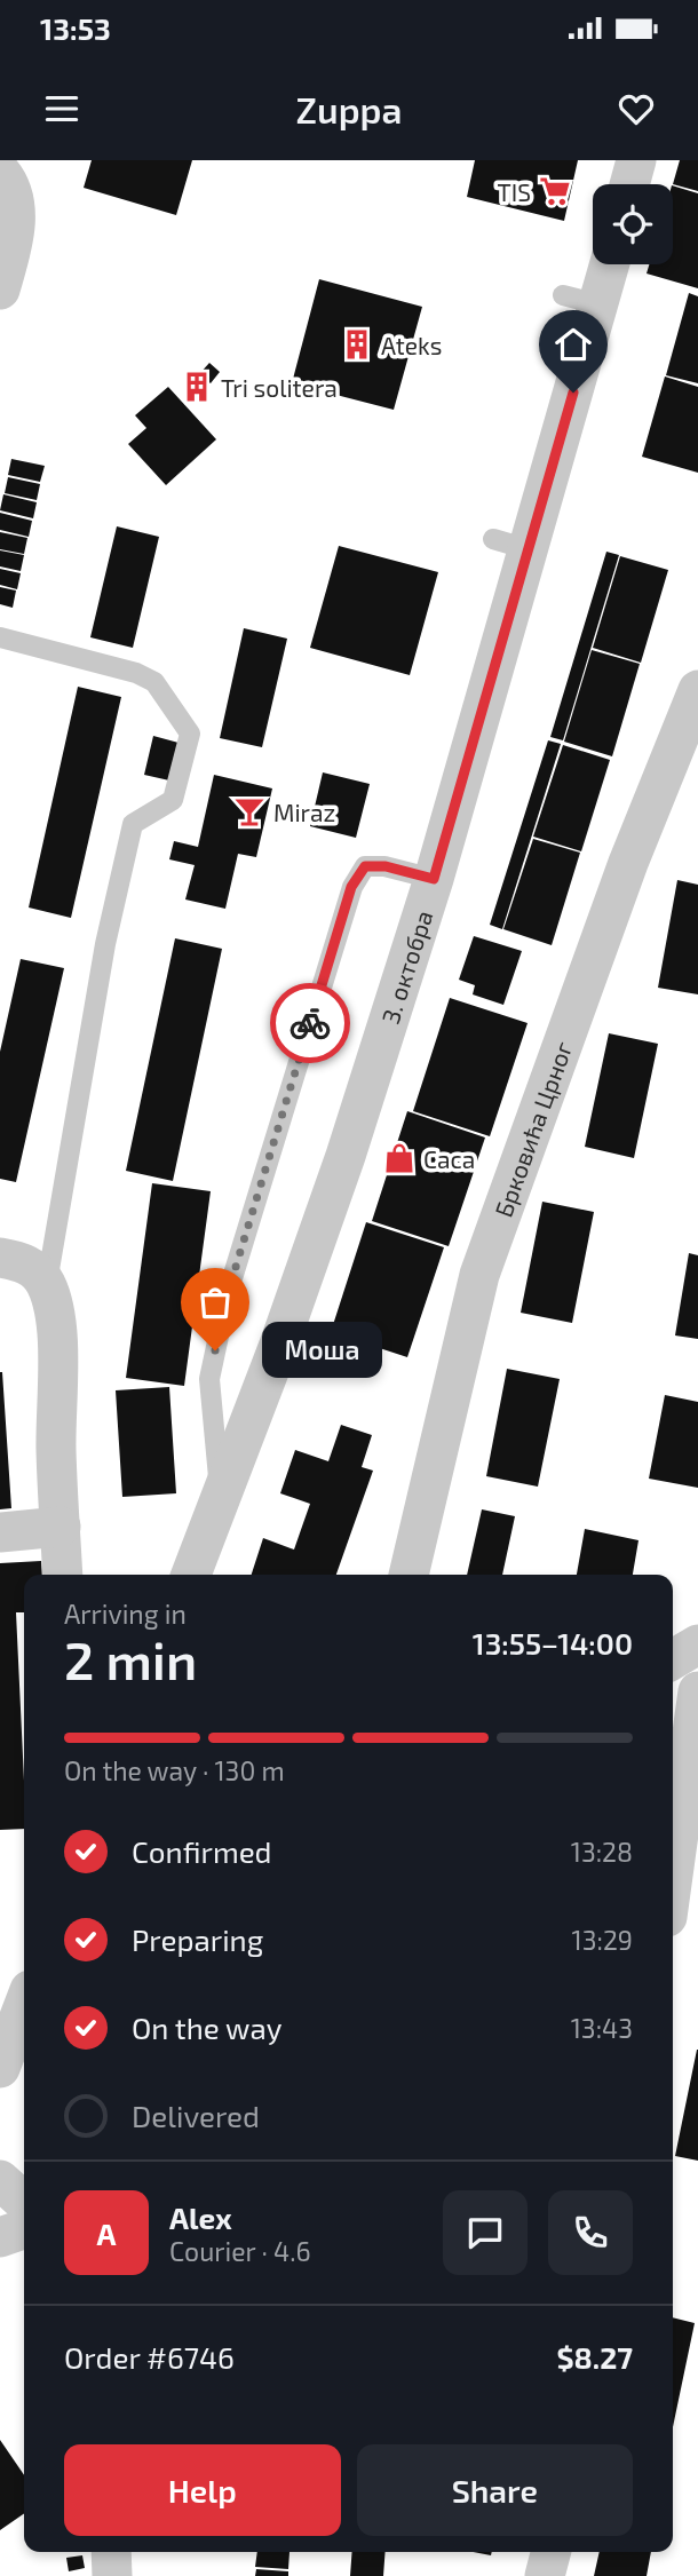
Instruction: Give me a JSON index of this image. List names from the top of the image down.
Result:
{
  "streets": {
    "street": ["3. октобра", "Брковића Црног"]
  },
  "places": {
    "supermarket": ["TIS"],
    "building": ["Ateks", "Tri solitera"],
    "bar": ["Miraz"],
    "shop": ["Caca"],
    "other": ["Моша"]
  },
  "page": {
    "status": "13:53",
    "header": "Zuppa",
    "bubble": "Моша",
    "heading": ["2 min", "Arriving in", "13:55–14:00"],
    "panel": [
      "Alex",
      "Courier · 4.6",
      "Order #6746",
      "$8.27"
    ],
    "bar": "On the way · 130 m",
    "list": [
      ["Confirmed", "13:28"],
      ["Preparing", "13:29"],
      ["On the way", "13:43"],
      "Delivered"
    ],
    "round": "A",
    "buttons": ["Help", "Share"]
  }
}
